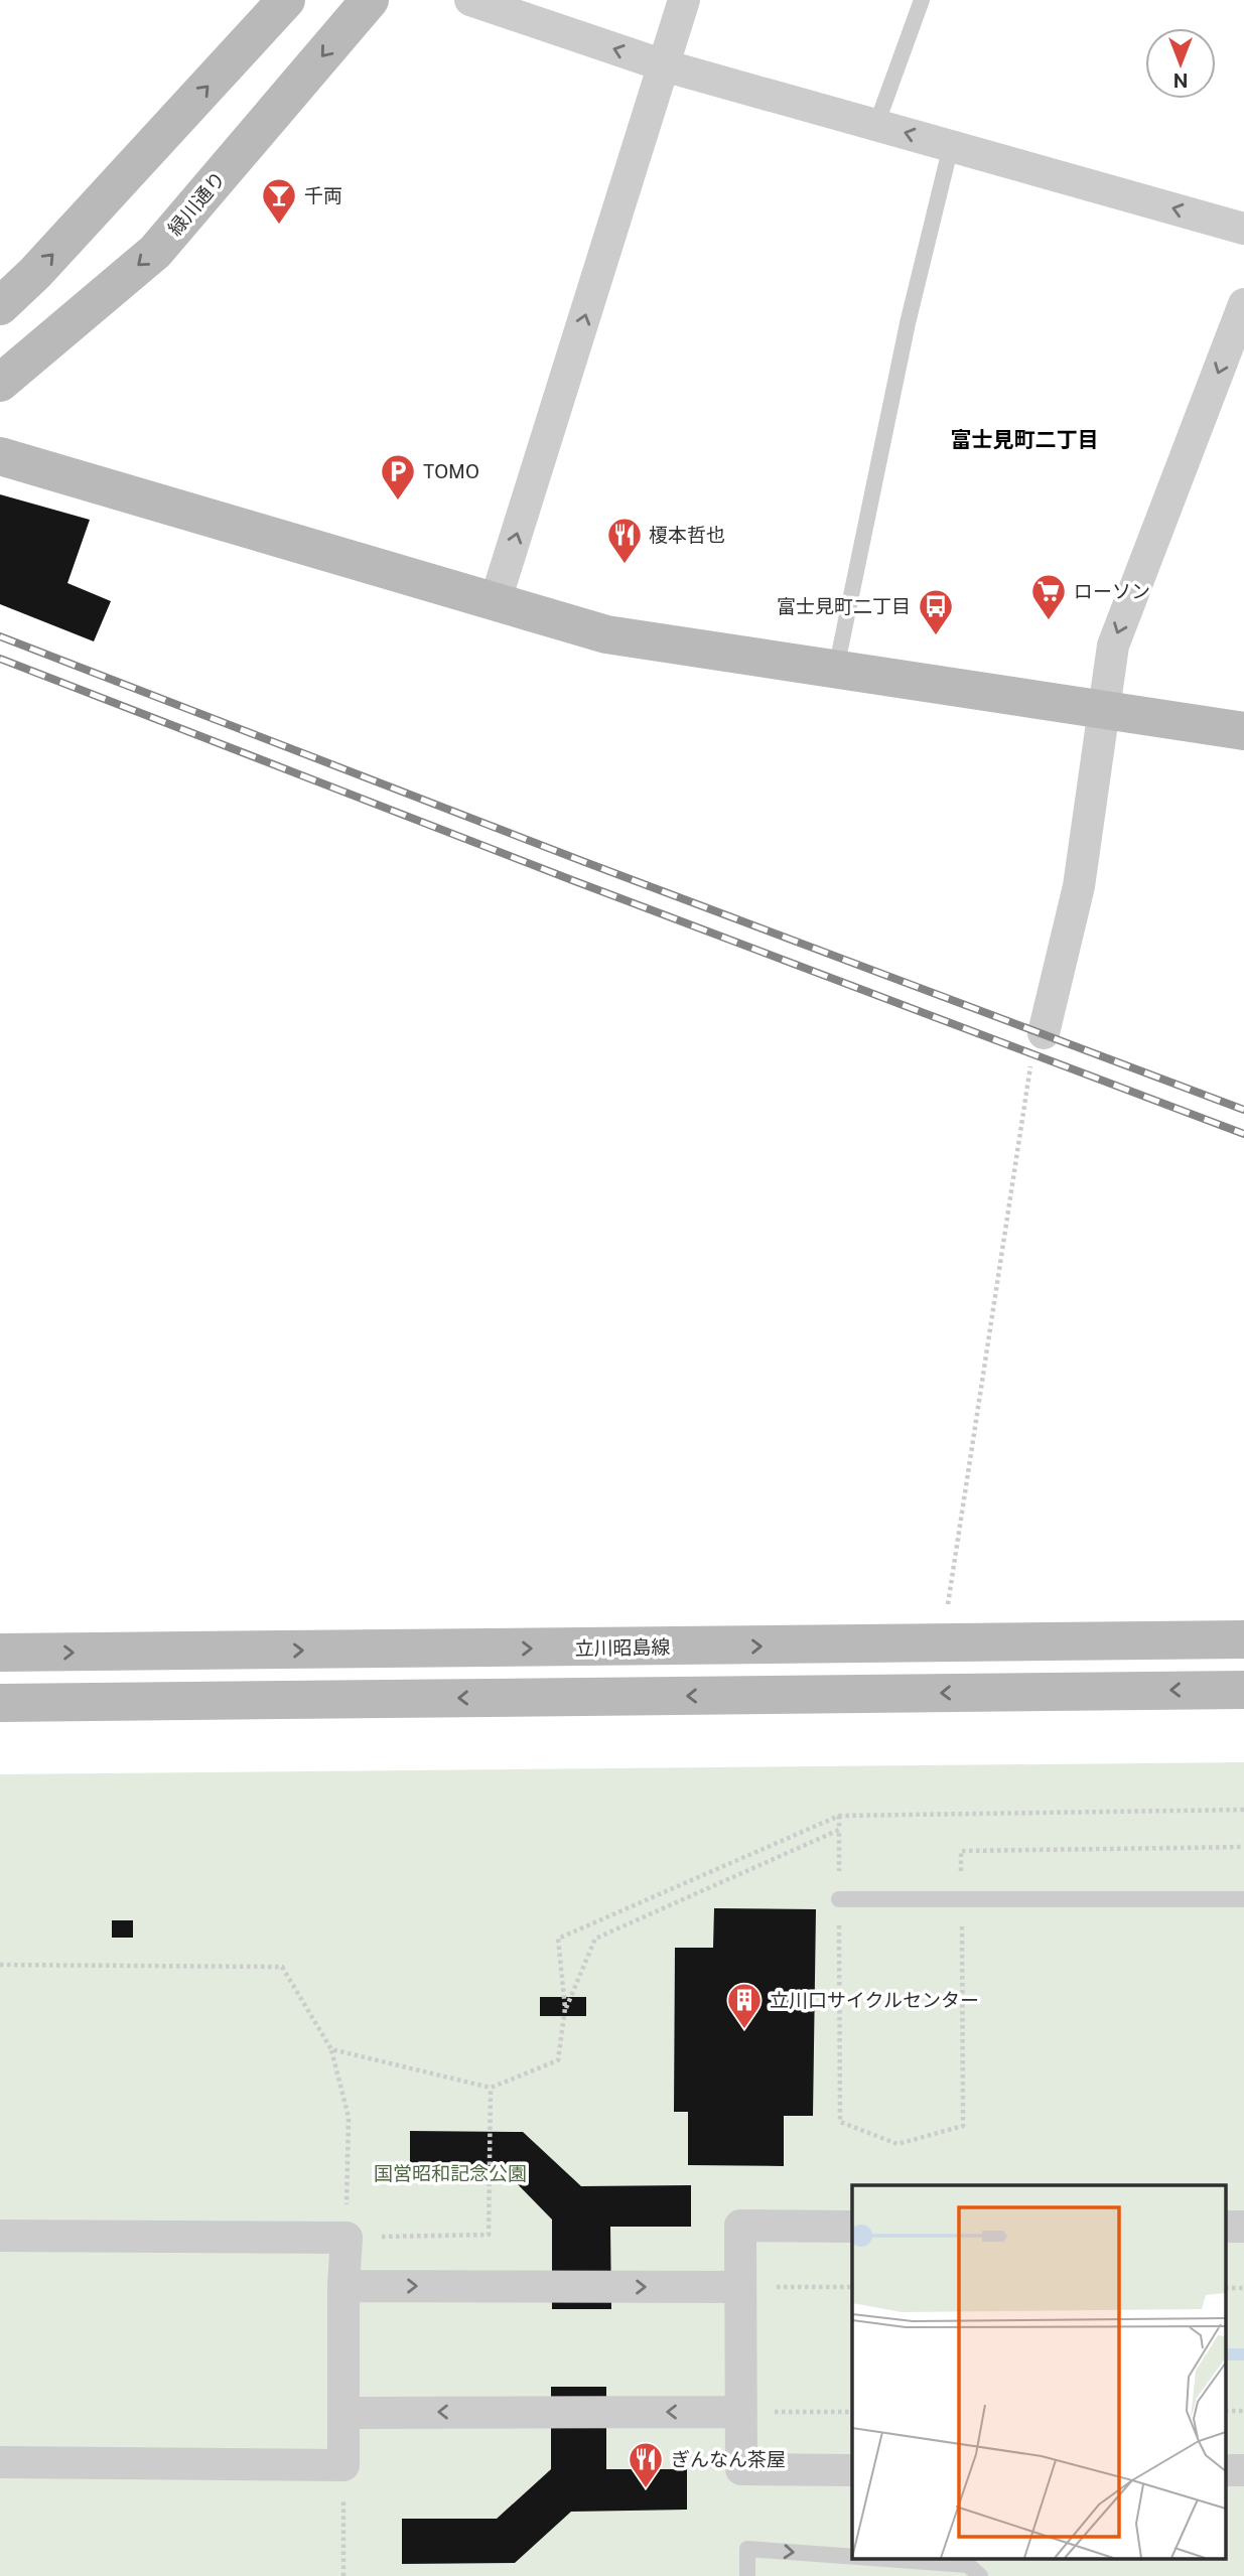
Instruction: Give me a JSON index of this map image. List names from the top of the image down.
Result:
{
  "streets": {
    "main road": ["緑川通り", "立川昭島線"]
  },
  "districts": ["富士見町二丁目"],
  "parks": ["国営昭和記念公園"],
  "places": {
    "bar": ["千両"],
    "parking": ["TOMO"],
    "restaurant": ["榎本哲也", "ぎんなん茶屋"],
    "supermarket": ["ローソン"],
    "bus stop": ["富士見町二丁目"],
    "building": ["立川口サイクルセンター"]
  },
  "north": "bottom"
}
